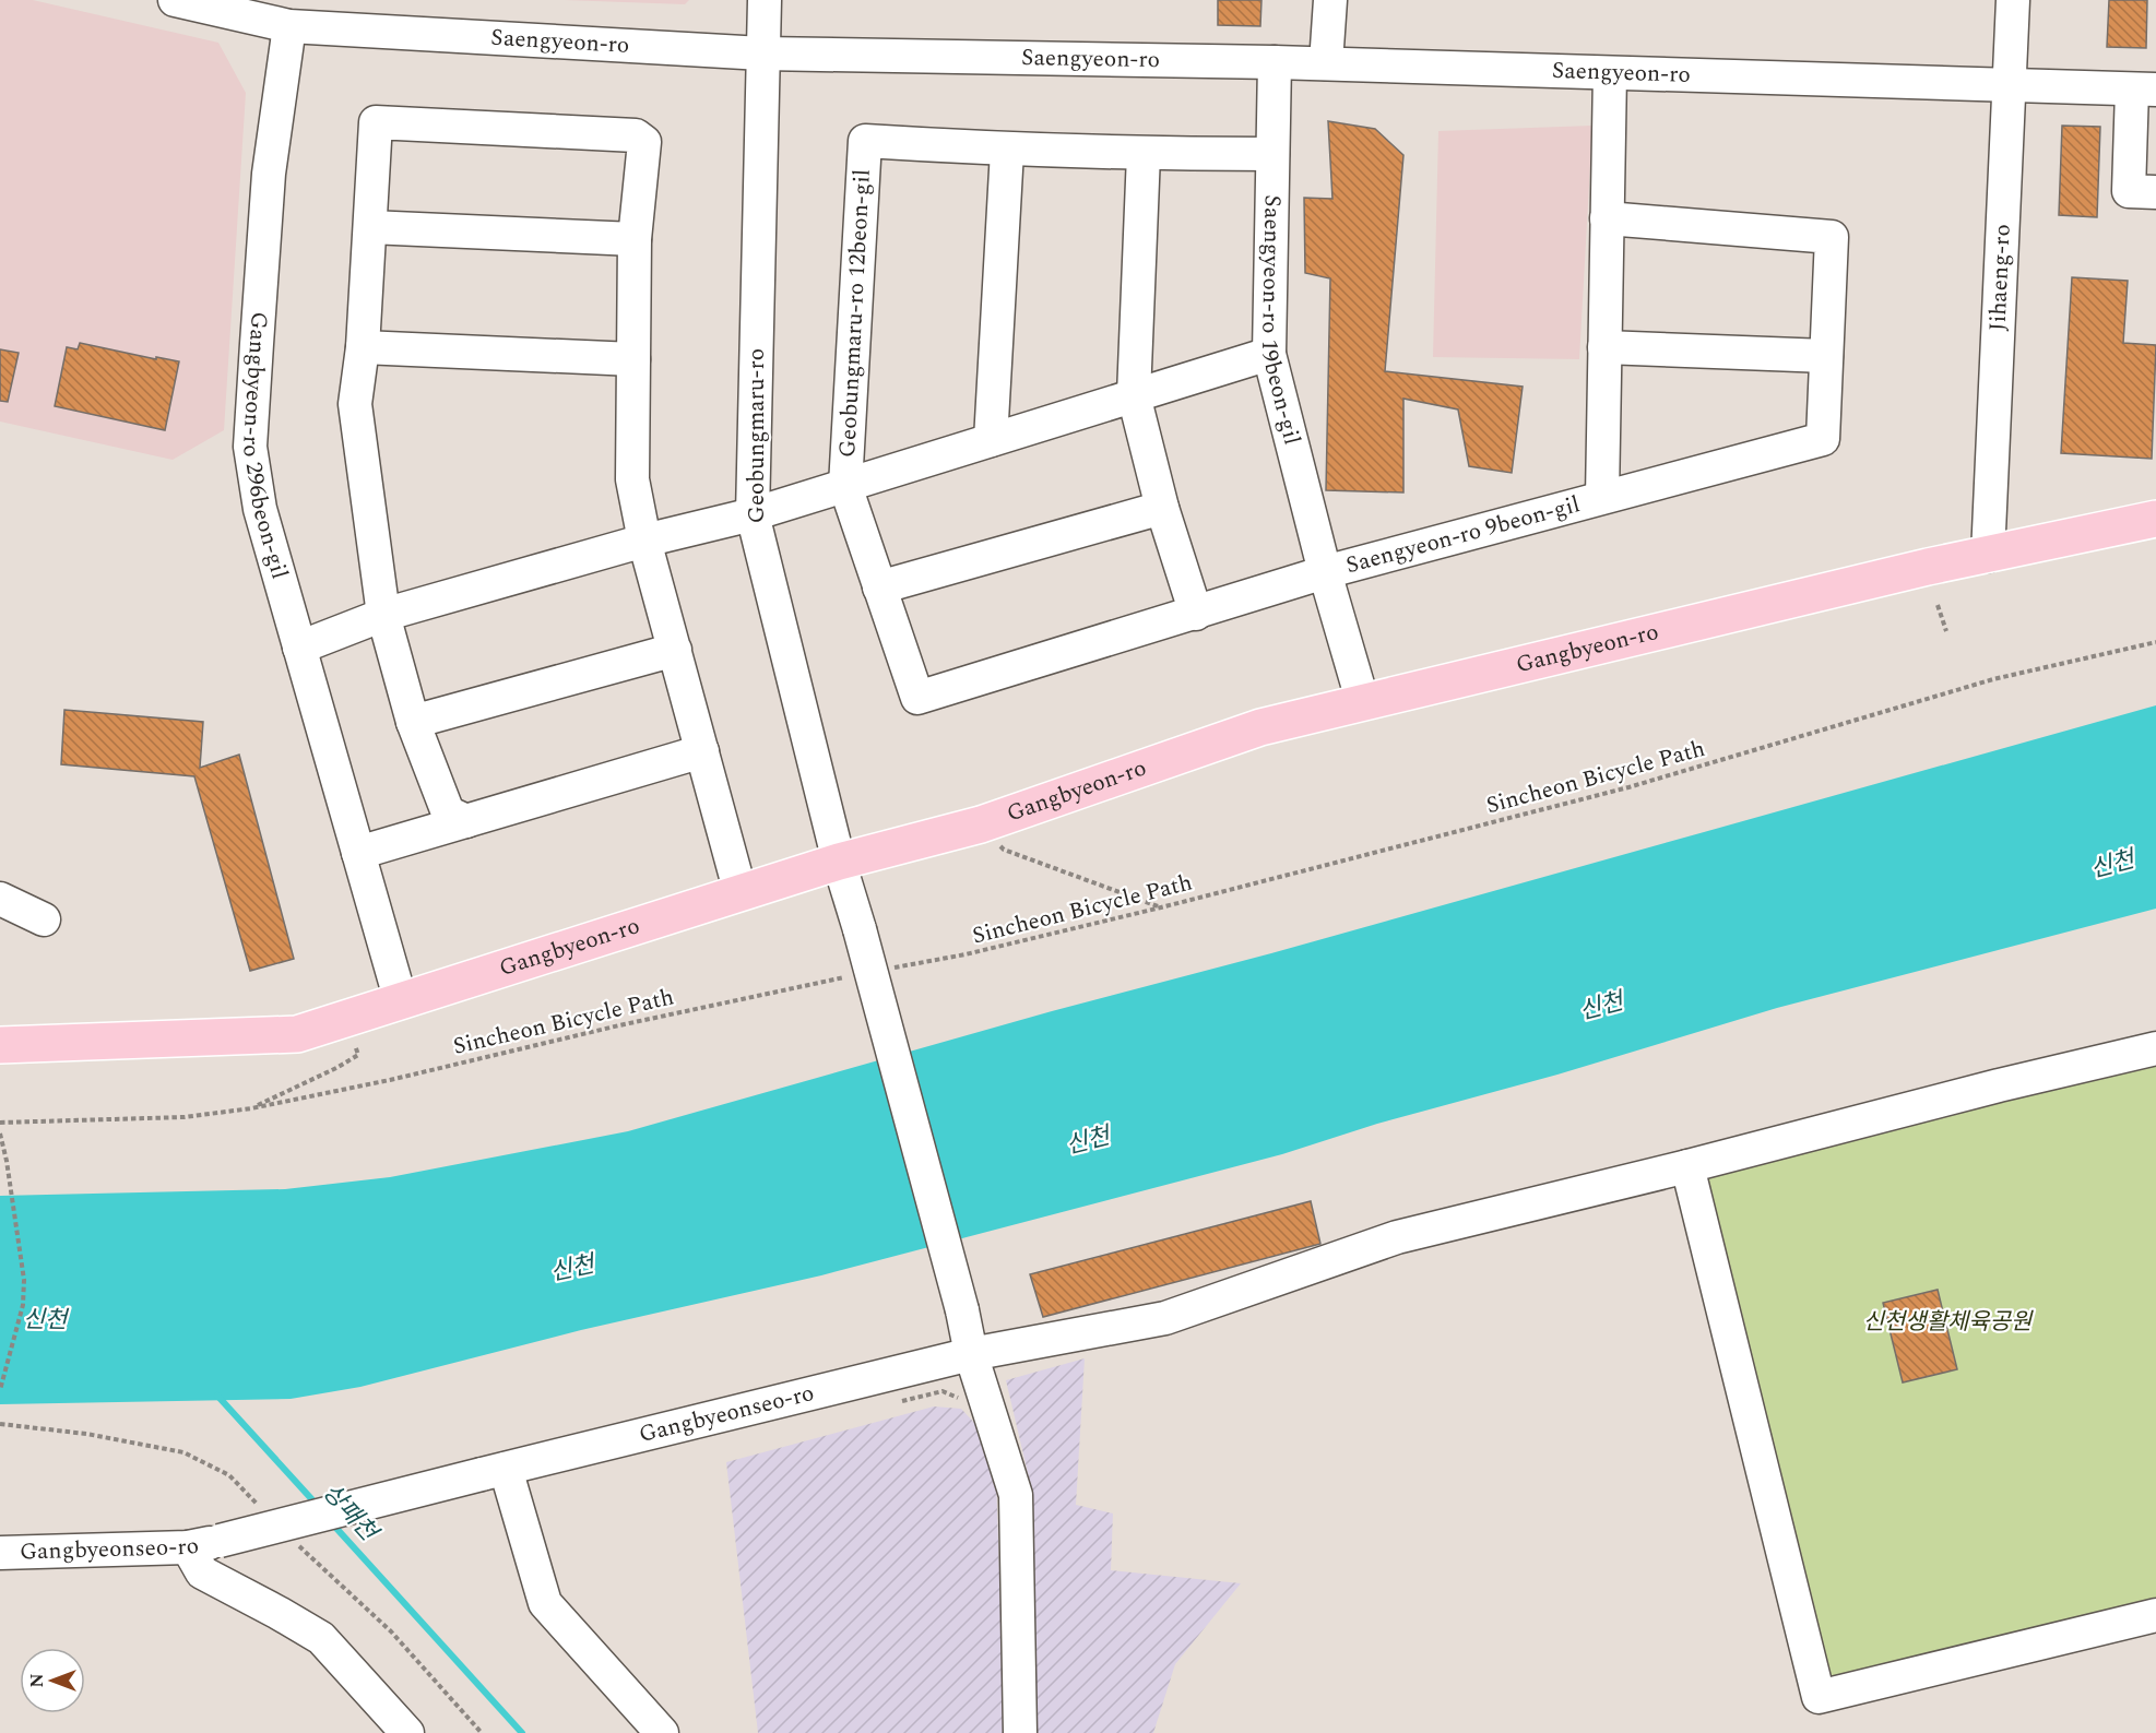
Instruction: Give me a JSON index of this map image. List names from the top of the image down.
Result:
{
  "streets": {
    "main road": ["Gangbyeon-ro"],
    "street": [
      "Saengyeon-ro",
      "Jihaeng-ro",
      "Geobungmaru-ro 12beon-gil",
      "Saengyeon-ro 19beon-gil",
      "Geobungmaru-ro",
      "Gangbyeon-ro 296beon-gil",
      "Saengyeon-ro 9beon-gil",
      "Gangbyeonseo-ro"
    ],
    "path": ["Sincheon Bicycle Path"]
  },
  "crossings": [
    ["Saengyeon-ro", "Jihaeng-ro"],
    ["Saengyeon-ro", "Saengyeon-ro 19beon-gil"],
    ["Saengyeon-ro", "Geobungmaru-ro"],
    ["Saengyeon-ro", "Gangbyeon-ro 296beon-gil"],
    ["Saengyeon-ro", "Saengyeon-ro 9beon-gil"],
    ["Jihaeng-ro", "Gangbyeon-ro"],
    ["Geobungmaru-ro 12beon-gil", "Saengyeon-ro 19beon-gil"],
    ["Geobungmaru-ro 12beon-gil", "Geobungmaru-ro"],
    ["Geobungmaru-ro 12beon-gil", "Gangbyeon-ro 296beon-gil"],
    ["Saengyeon-ro 19beon-gil", "Saengyeon-ro 9beon-gil"],
    ["Saengyeon-ro 19beon-gil", "Gangbyeon-ro"],
    ["Geobungmaru-ro", "Gangbyeon-ro"],
    ["Geobungmaru-ro", "Gangbyeonseo-ro"],
    ["Gangbyeon-ro 296beon-gil", "Gangbyeon-ro"]
  ],
  "water": ["신천", "상패천"],
  "parks": ["신천생활체육공원"],
  "north": "left"
}
